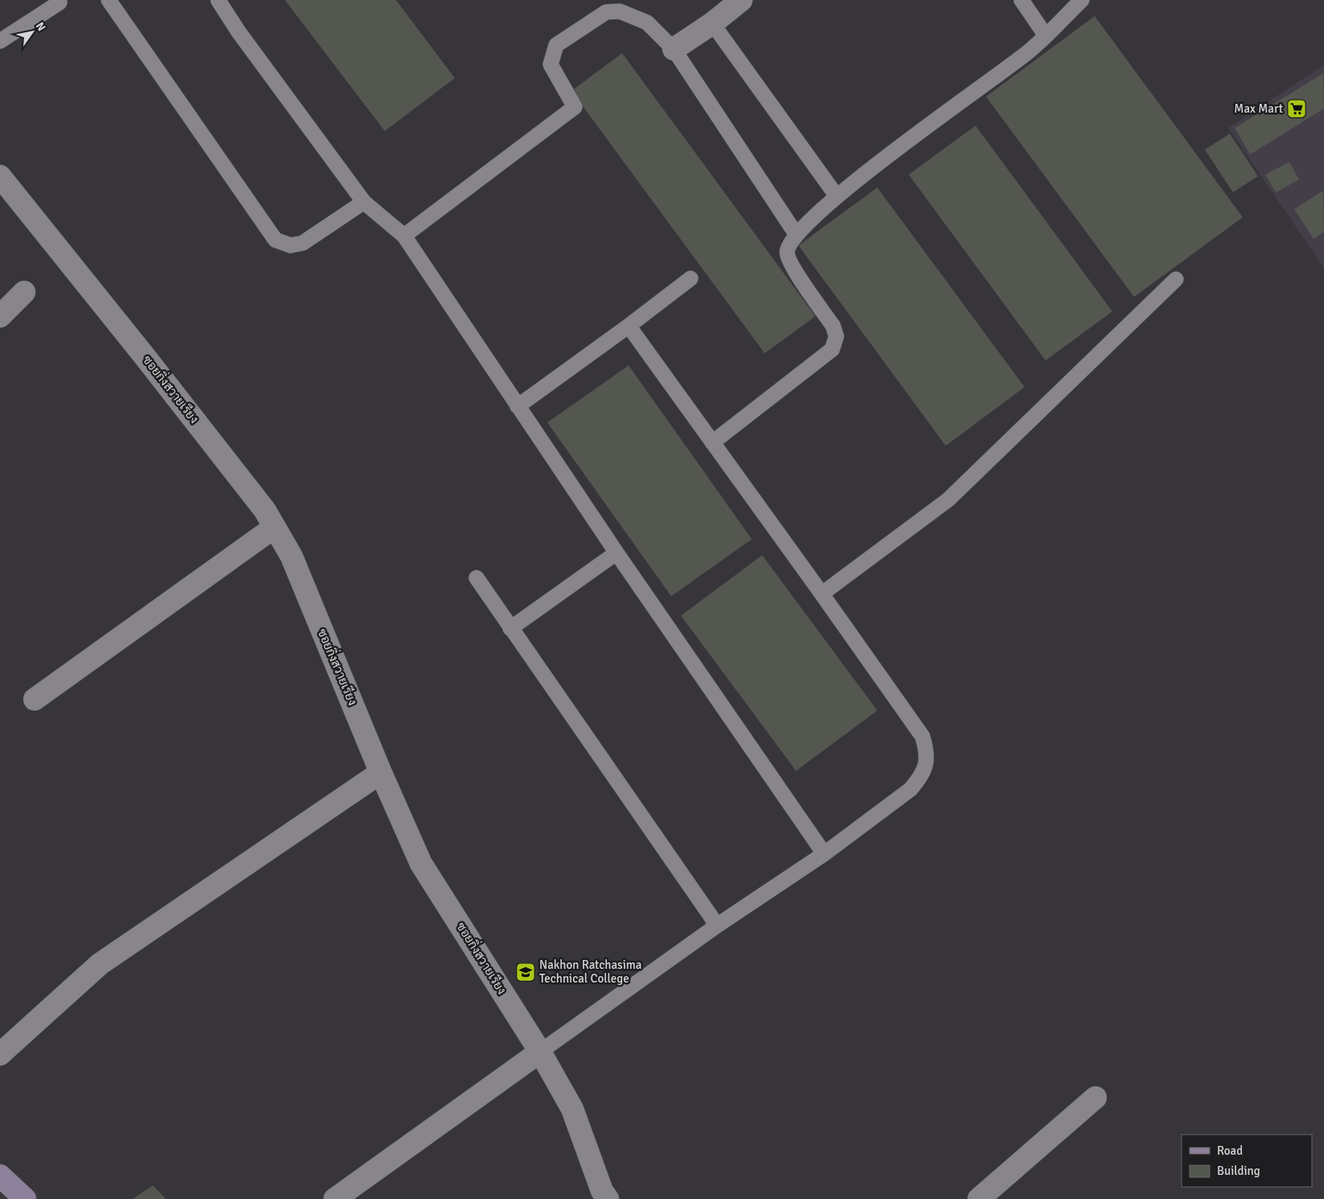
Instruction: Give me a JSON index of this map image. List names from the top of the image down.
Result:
{
  "streets": {
    "street": ["ซอยกิ่งสวายเรียง"]
  },
  "places": {
    "supermarket": ["Max Mart"],
    "school or university": ["Nakhon Ratchasima Technical College"]
  },
  "legend": ["Road", "Building"],
  "north": "top right"
}
